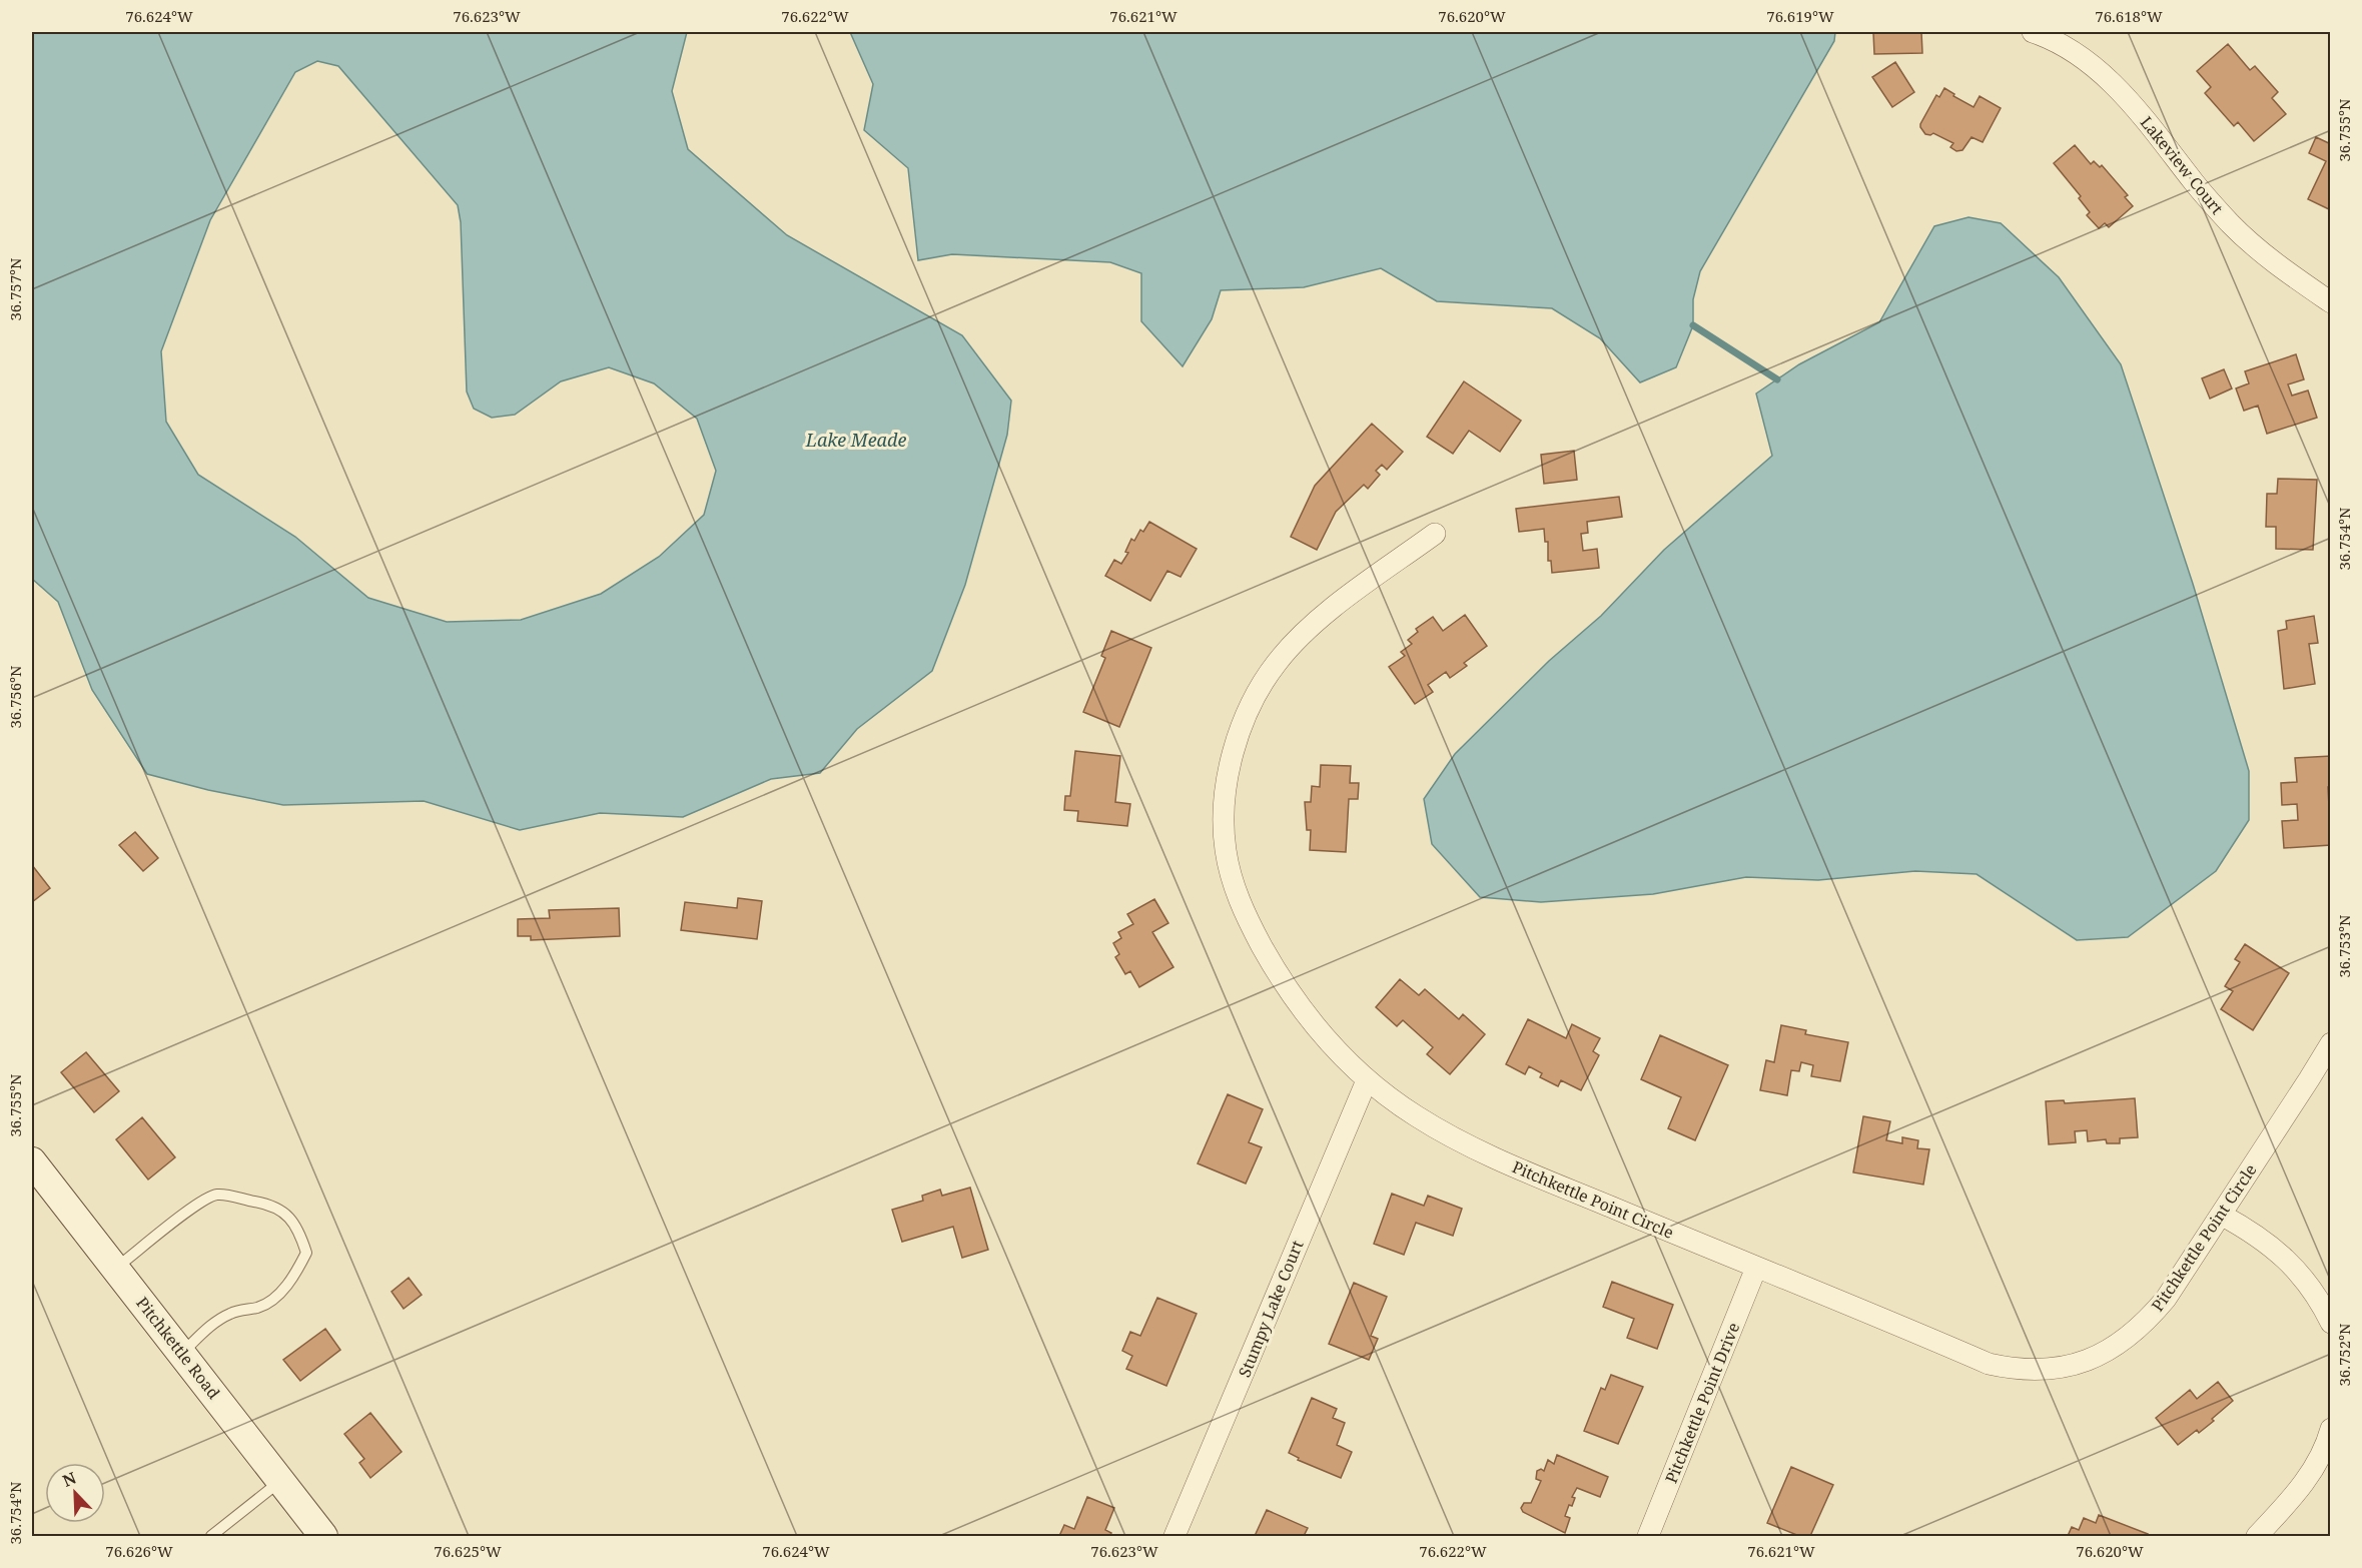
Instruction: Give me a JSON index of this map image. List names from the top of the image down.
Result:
{
  "streets": {
    "main road": ["Pitchkettle Road"],
    "street": [
      "Lakeview Court",
      "Pitchkettle Point Circle",
      "Stumpy Lake Court",
      "Pitchkettle Point Drive"
    ]
  },
  "crossings": [
    ["Pitchkettle Point Circle", "Stumpy Lake Court"],
    ["Pitchkettle Point Circle", "Pitchkettle Point Drive"]
  ],
  "water": ["Lake Meade"],
  "north": "top left",
  "coordinates": [
    "76.624°W",
    "76.623°W",
    "76.622°W",
    "76.621°W",
    "76.620°W",
    "76.619°W",
    "76.618°W",
    "36.755°N",
    "36.757°N",
    "36.754°N",
    "36.756°N",
    "36.753°N",
    "36.752°N",
    "76.626°W",
    "76.625°W"
  ]
}
